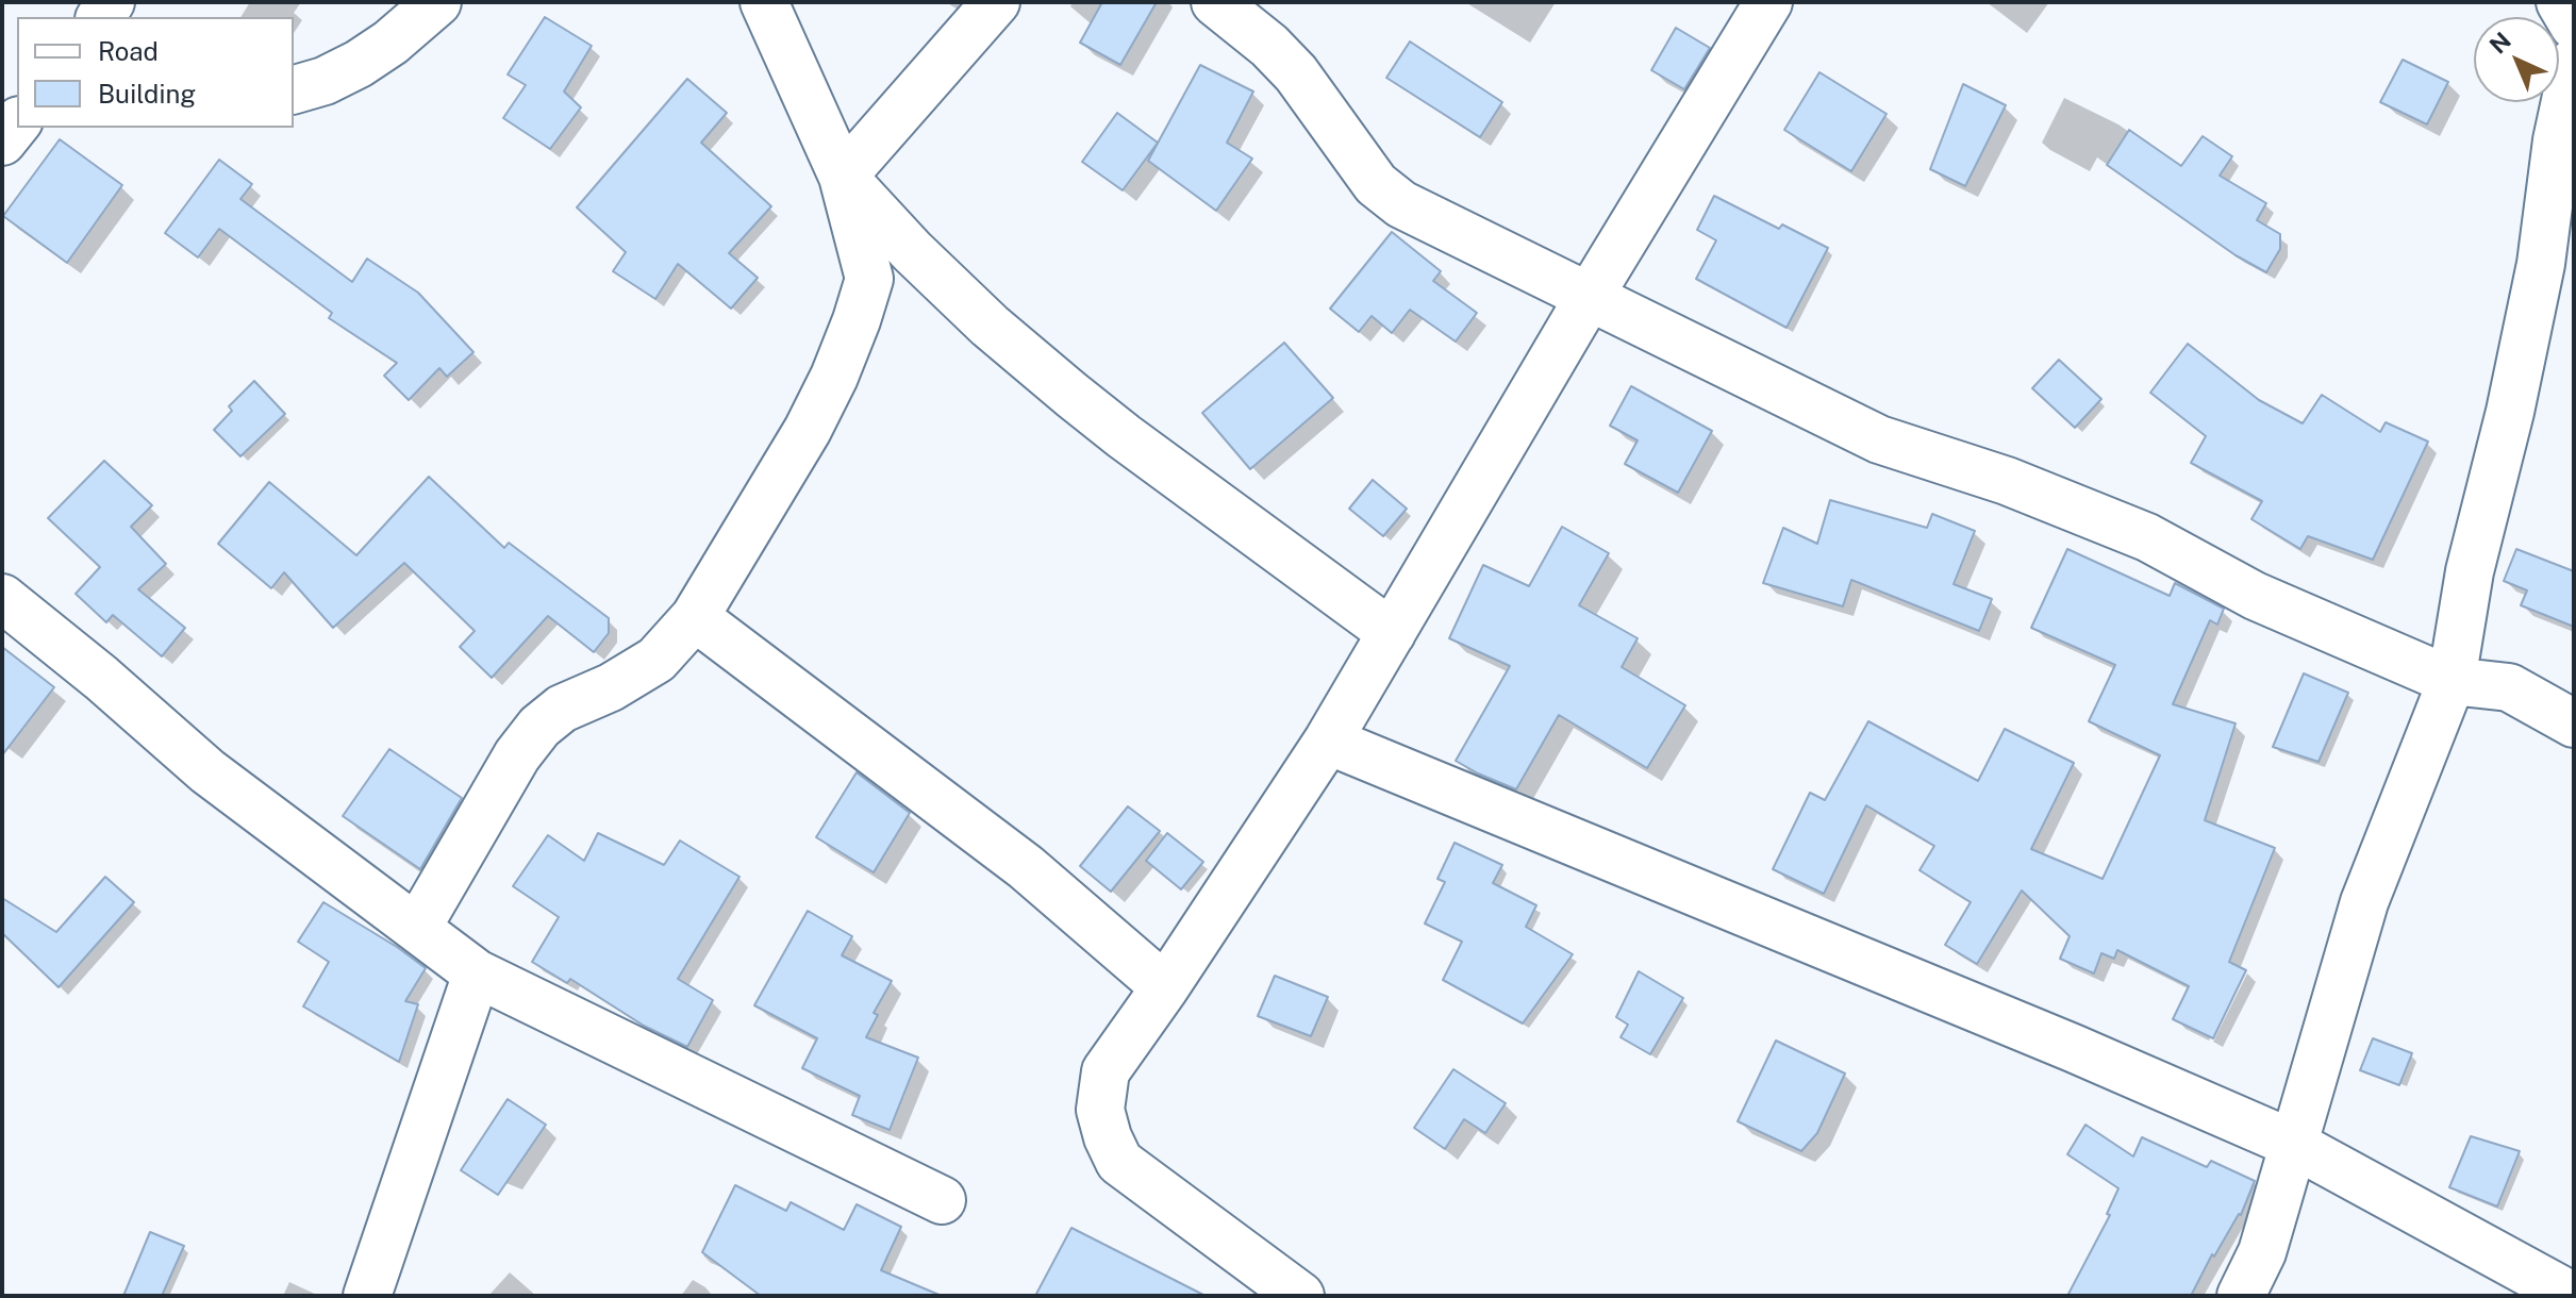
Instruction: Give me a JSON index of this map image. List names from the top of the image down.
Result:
{
  "legend": ["Road", "Building"],
  "north": "top left"
}
